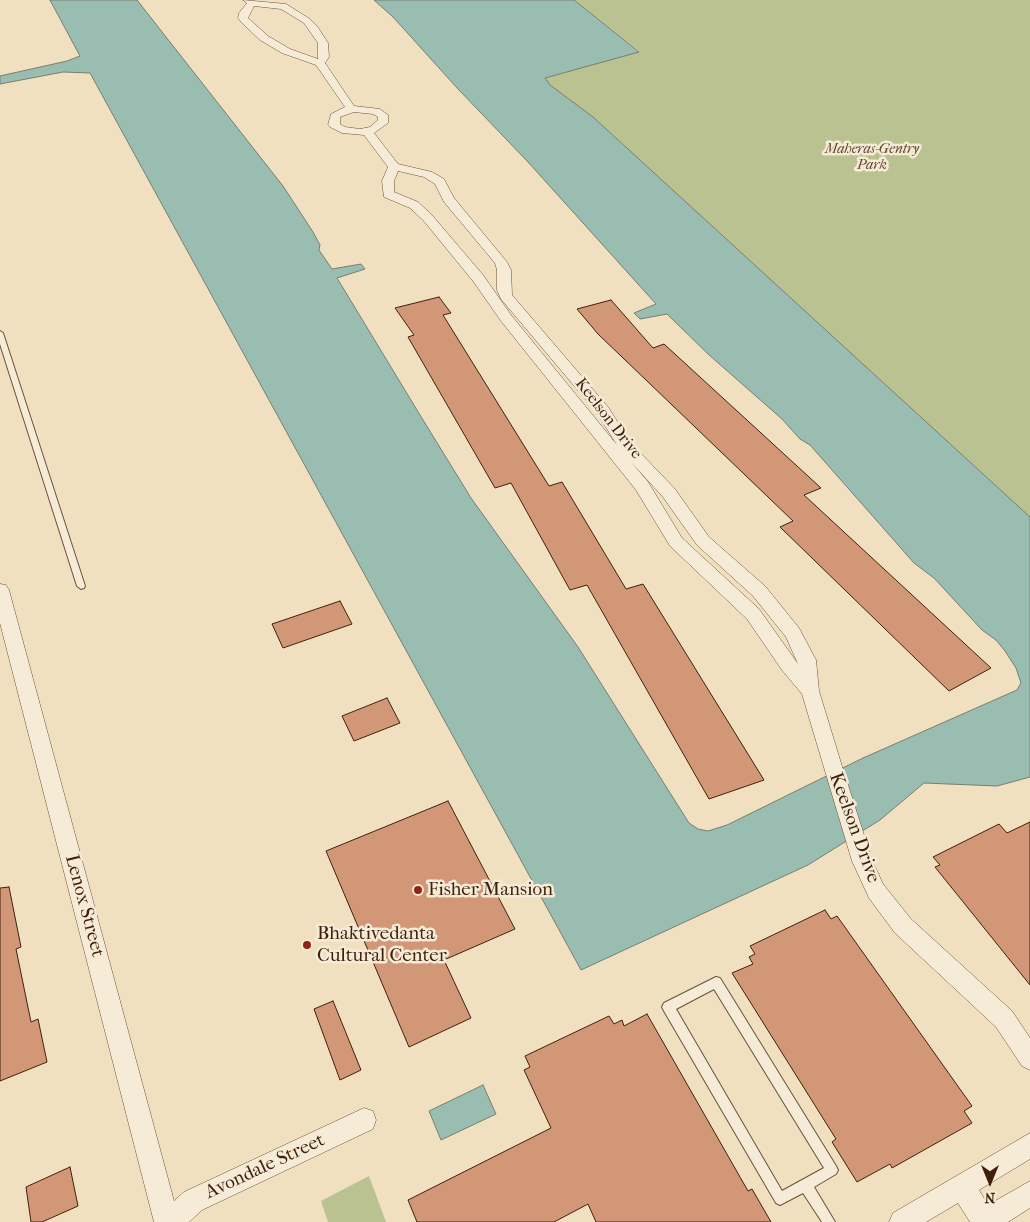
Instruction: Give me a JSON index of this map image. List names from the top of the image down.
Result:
{
  "streets": {
    "street": ["Keelson Drive", "Lenox Street", "Avondale Street"]
  },
  "crossings": [
    ["Lenox Street", "Avondale Street"]
  ],
  "parks": ["Maheras-Gentry Park"],
  "places": ["Fisher Mansion", "Bhaktivedanta Cultural Center"],
  "north": "bottom"
}
